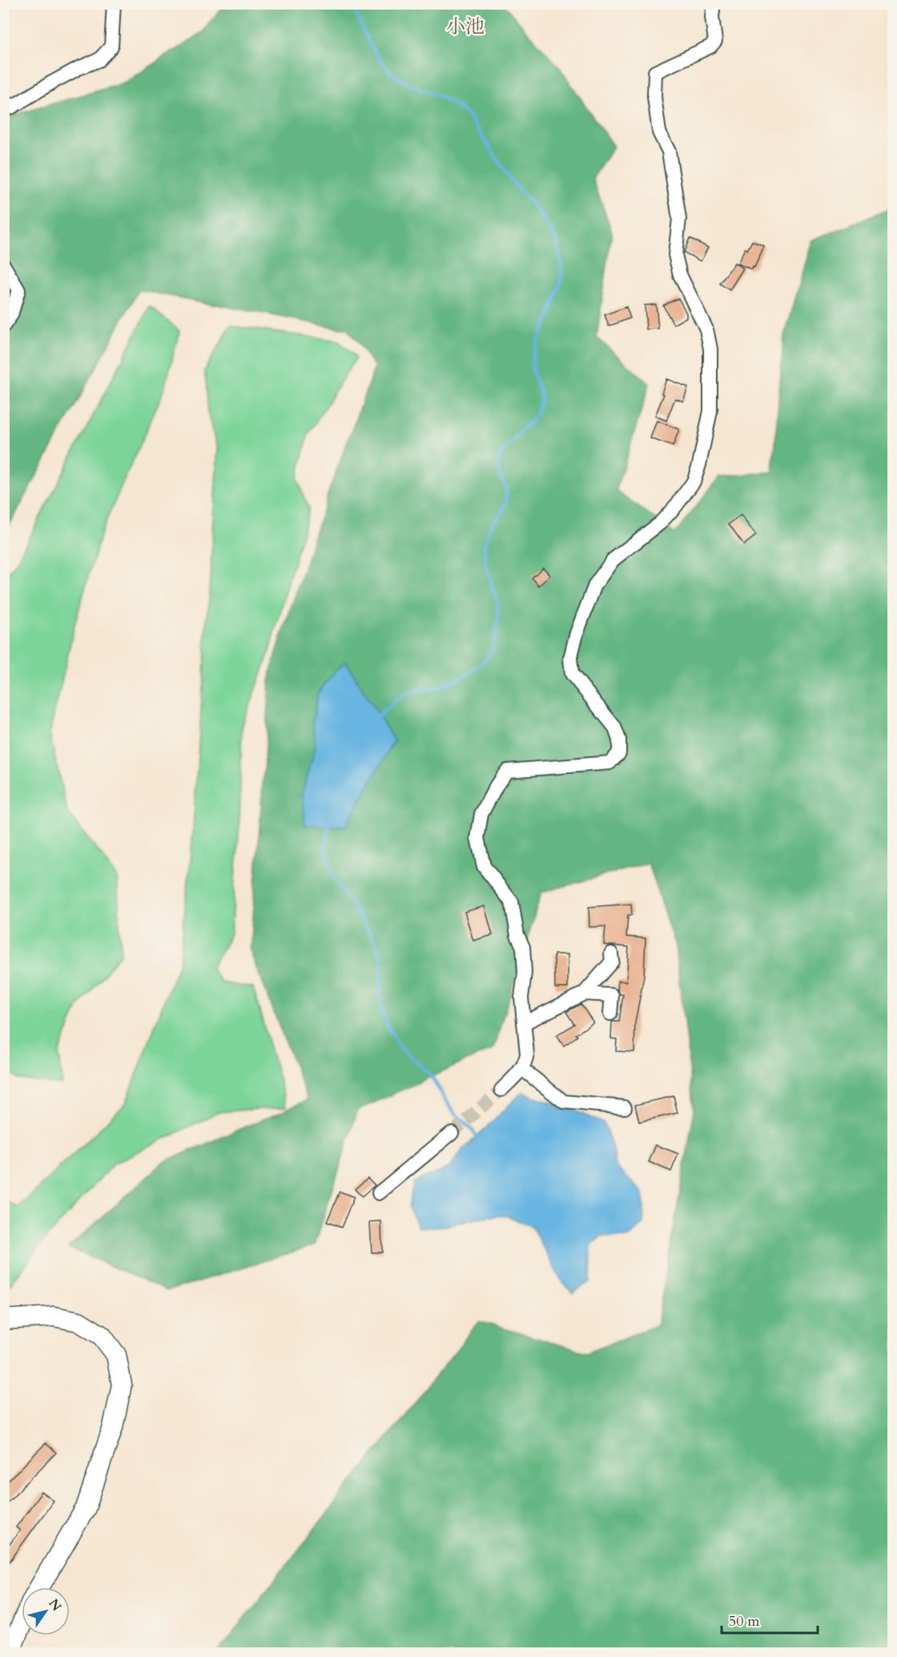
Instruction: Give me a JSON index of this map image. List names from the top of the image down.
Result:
{
  "districts": ["小池"],
  "scale_bar": "50 m",
  "north": "top right"
}
